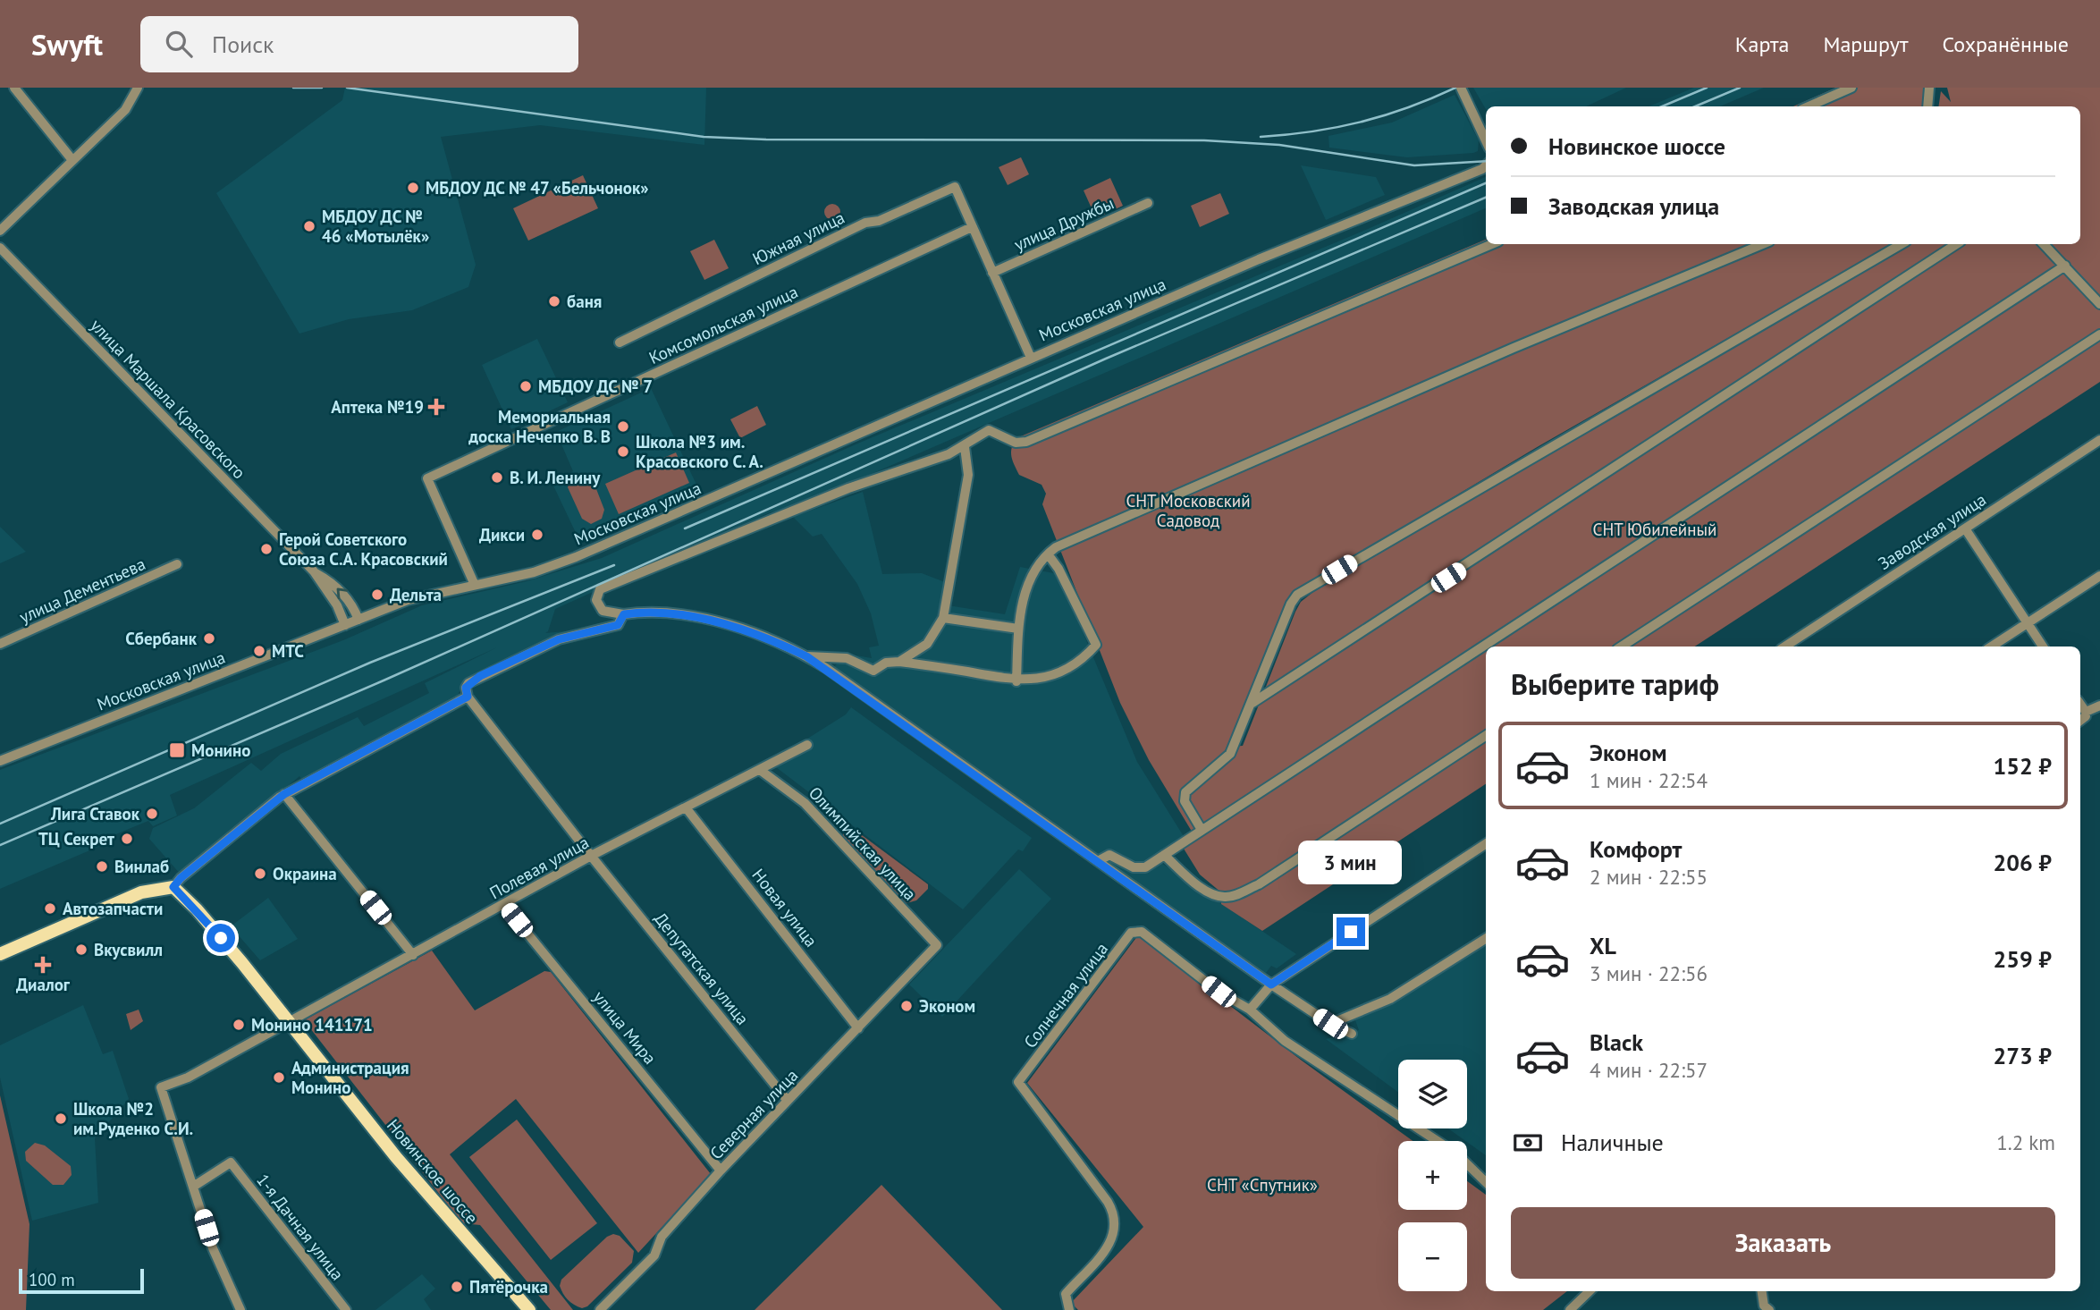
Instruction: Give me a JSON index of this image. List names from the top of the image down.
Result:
{
  "streets": {
    "main road": ["Новинское шоссе"],
    "street": [
      "улица Дружбы",
      "Южная улица",
      "Московская улица",
      "Комсомольская улица",
      "улица Маршала Красовского",
      "Заводская улица",
      "улица Дементьева",
      "Олимпийская улица",
      "Полевая улица",
      "Новая улица",
      "Депутатская улица",
      "Солнечная улица",
      "улица Мира",
      "Северная улица",
      "1-я Дачная улица"
    ]
  },
  "crossings": [
    ["Южная улица", "Комсомольская улица"],
    ["Московская улица", "Комсомольская улица"],
    ["Московская улица", "улица Маршала Красовского"],
    ["Олимпийская улица", "Полевая улица"],
    ["Олимпийская улица", "Северная улица"],
    ["Полевая улица", "Новая улица"],
    ["Полевая улица", "Депутатская улица"],
    ["Полевая улица", "улица Мира"],
    ["Полевая улица", "Новинское шоссе"],
    ["Полевая улица", "1-я Дачная улица"],
    ["Новая улица", "Северная улица"],
    ["Депутатская улица", "Северная улица"],
    ["улица Мира", "Северная улица"]
  ],
  "parks": ["СНТ Московский Садовод", "СНТ Юбилейный", "СНТ «Спутник»"],
  "places": {
    "other": [
      "МБДОУ ДС № 47 «Бельчонок»",
      "МБДОУ ДC № 46 «Мотылёк»",
      "баня",
      "МБДОУ ДС № 7",
      "Мемориальная доска Нечепко В. В",
      "Школа №3 им. Красовского С. А.",
      "В. И. Ленину",
      "Дикси",
      "Герой Советского Союза С.А. Красовский",
      "Дельта",
      "Сбербанк",
      "МТС",
      "Лига Ставок",
      "ТЦ Секрет",
      "Винлаб",
      "Окраина",
      "Автозапчасти",
      "Вкусвилл",
      "Эконом",
      "Монино 141171",
      "Администрация Монино",
      "Школа №2 им.Руденко С.И.",
      "Пятёрочка"
    ],
    "health": ["Аптека №19", "Диалог"],
    "transit": ["Монино"]
  },
  "scale_bar": "100 m",
  "page": {
    "header": "Swyft",
    "search": "Поиск",
    "nav": ["Карта", "Маршрут", "Сохранённые"],
    "banner": ["Новинское шоссе", "Заводская улица"],
    "heading": "Выберите тариф",
    "list": [
      {
        "name": "Эконом",
        "note": "1 мин · 22:54",
        "value": "152 ₽"
      },
      {
        "name": "Комфорт",
        "note": "2 мин · 22:55",
        "value": "206 ₽"
      },
      {
        "name": "XL",
        "note": "3 мин · 22:56",
        "value": "259 ₽"
      },
      {
        "name": "Black",
        "note": "4 мин · 22:57",
        "value": "273 ₽"
      }
    ],
    "bubble": "3 мин",
    "map_buttons": ["+", "−"],
    "pay": ["Наличные", "1.2 km"],
    "buttons": "Заказать",
    "scale": "100 m"
  }
}
